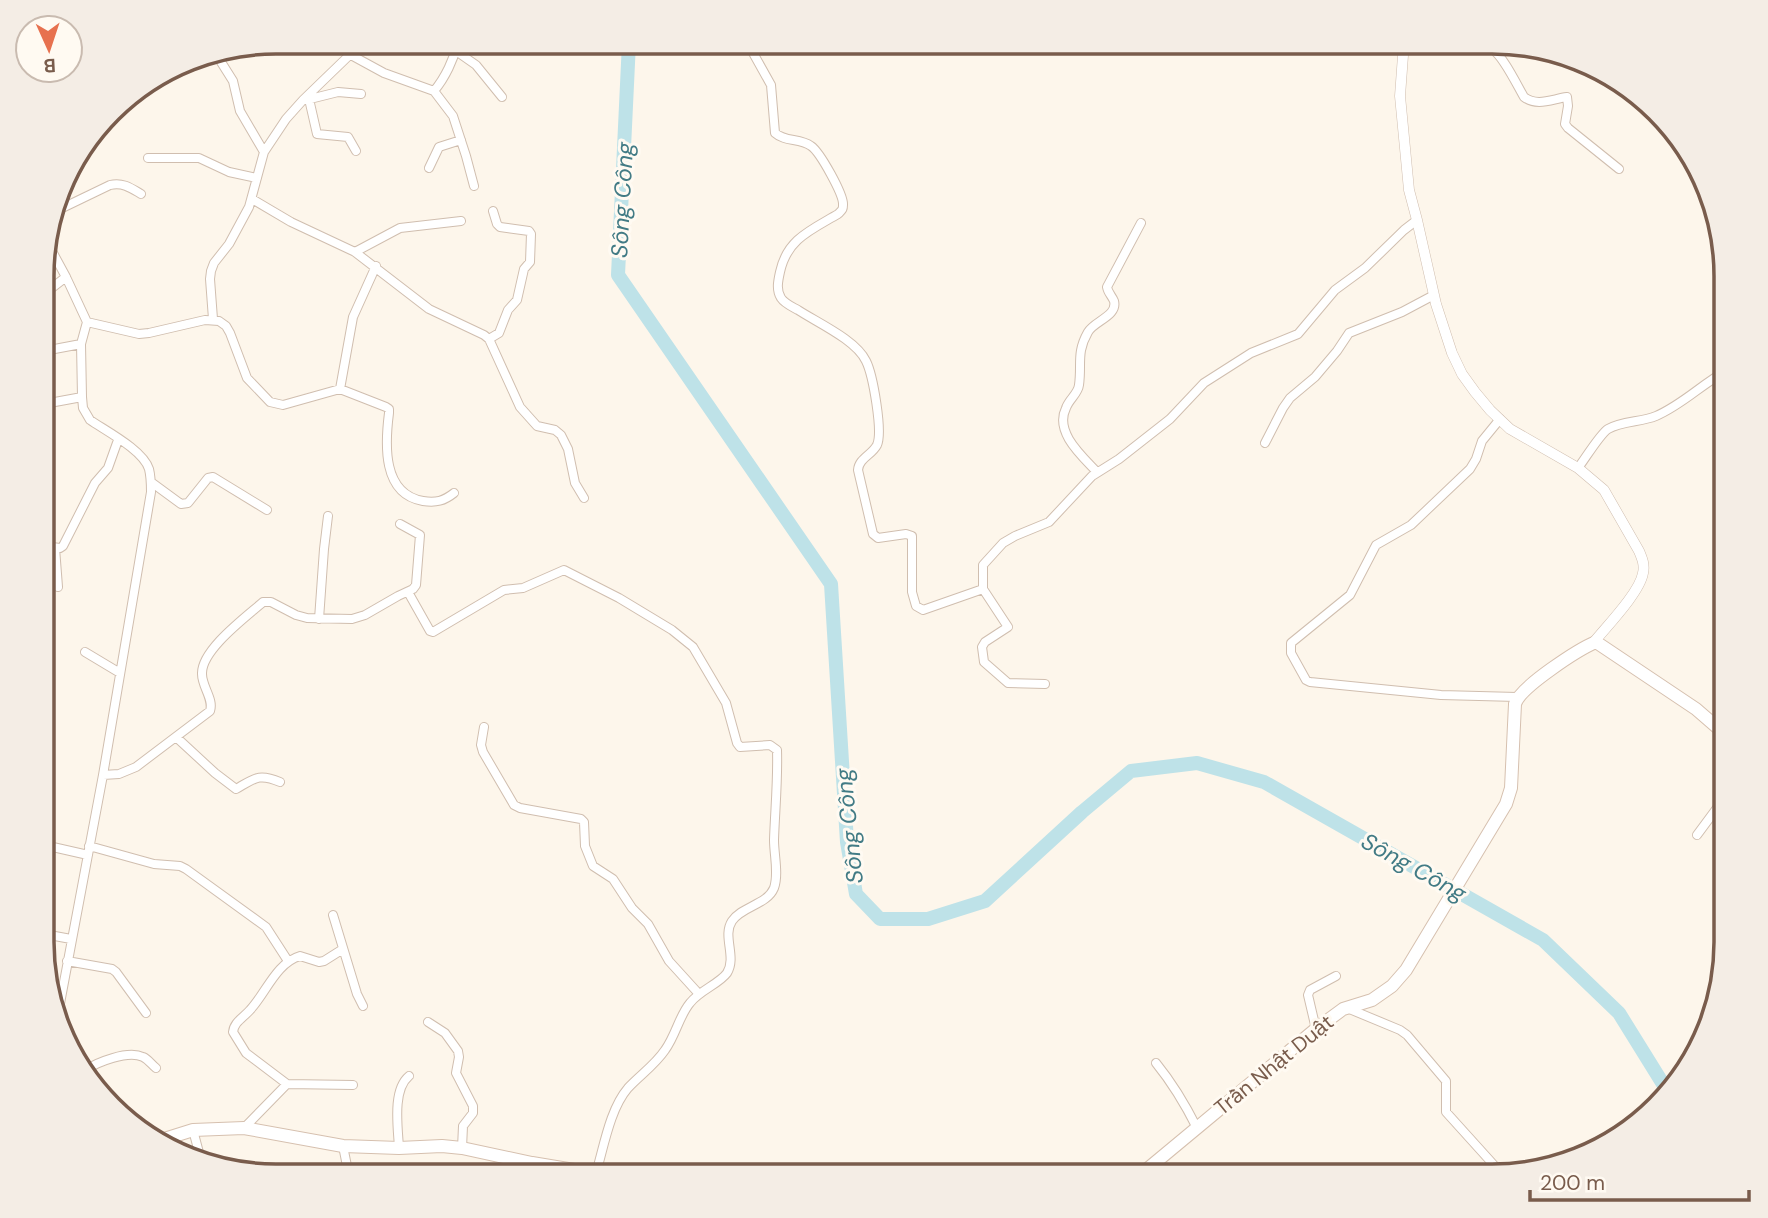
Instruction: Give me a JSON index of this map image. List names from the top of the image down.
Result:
{
  "streets": {
    "main road": ["Trần Nhật Duật"]
  },
  "water": ["Sông Công"],
  "scale_bar": "200 m",
  "north": "bottom"
}
